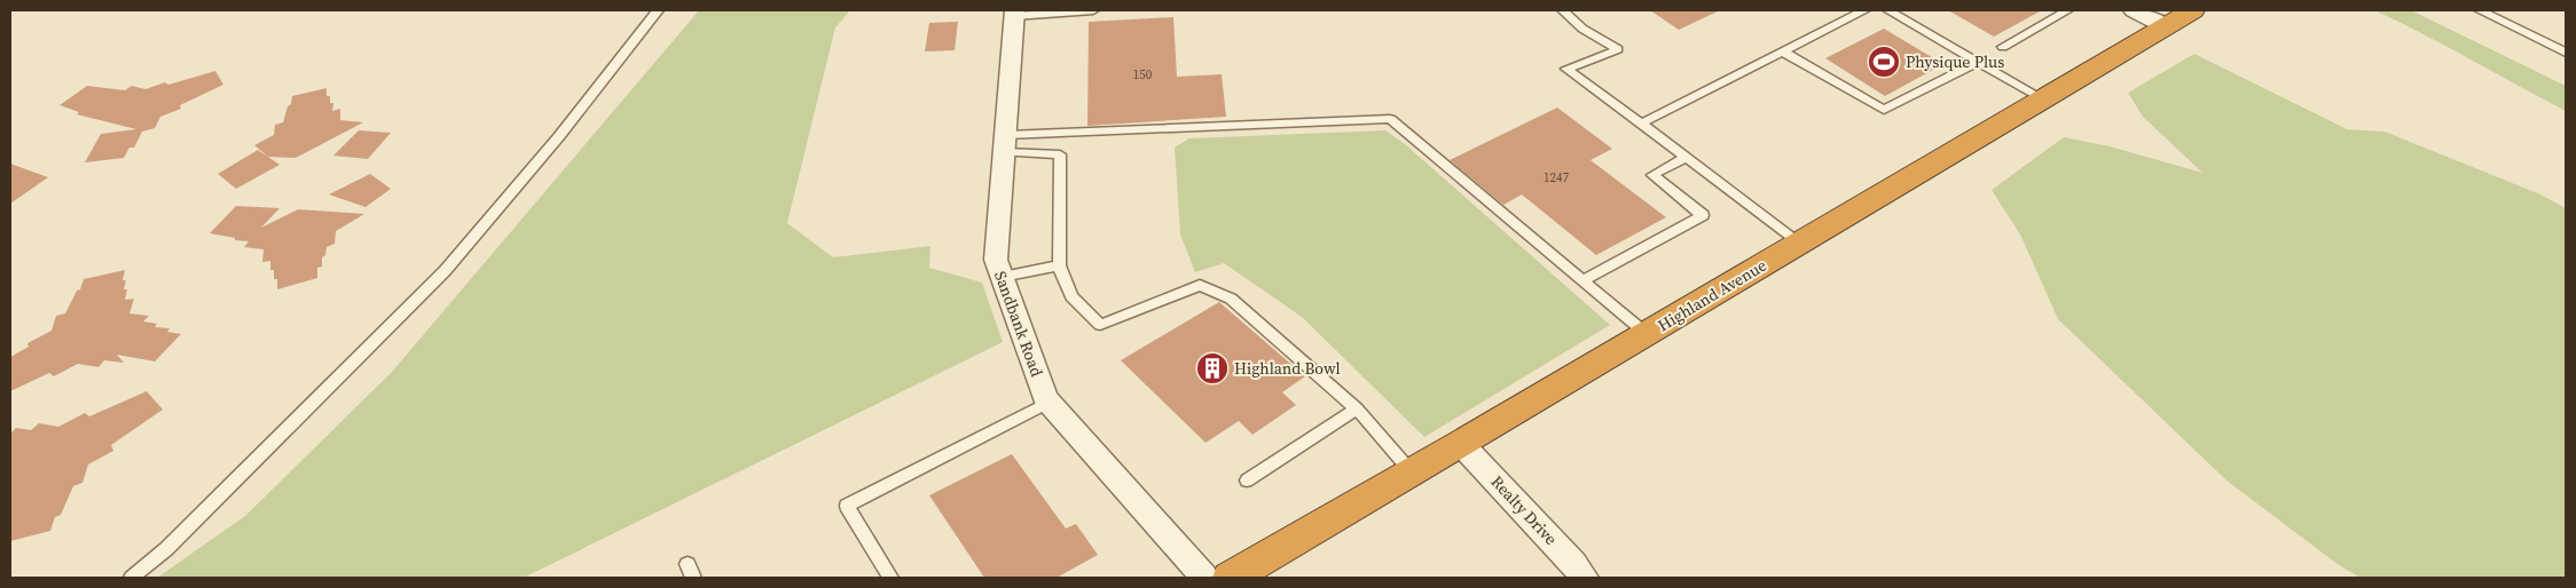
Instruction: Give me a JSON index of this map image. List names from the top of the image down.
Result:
{
  "streets": {
    "highway": ["Highland Avenue"],
    "street": ["Sandbank Road", "Realty Drive"]
  },
  "crossings": [
    ["Highland Avenue", "Realty Drive"]
  ],
  "places": {
    "sports": ["Physique Plus"],
    "building": ["Highland Bowl"]
  },
  "house_numbers": ["150", "1247"]
}
